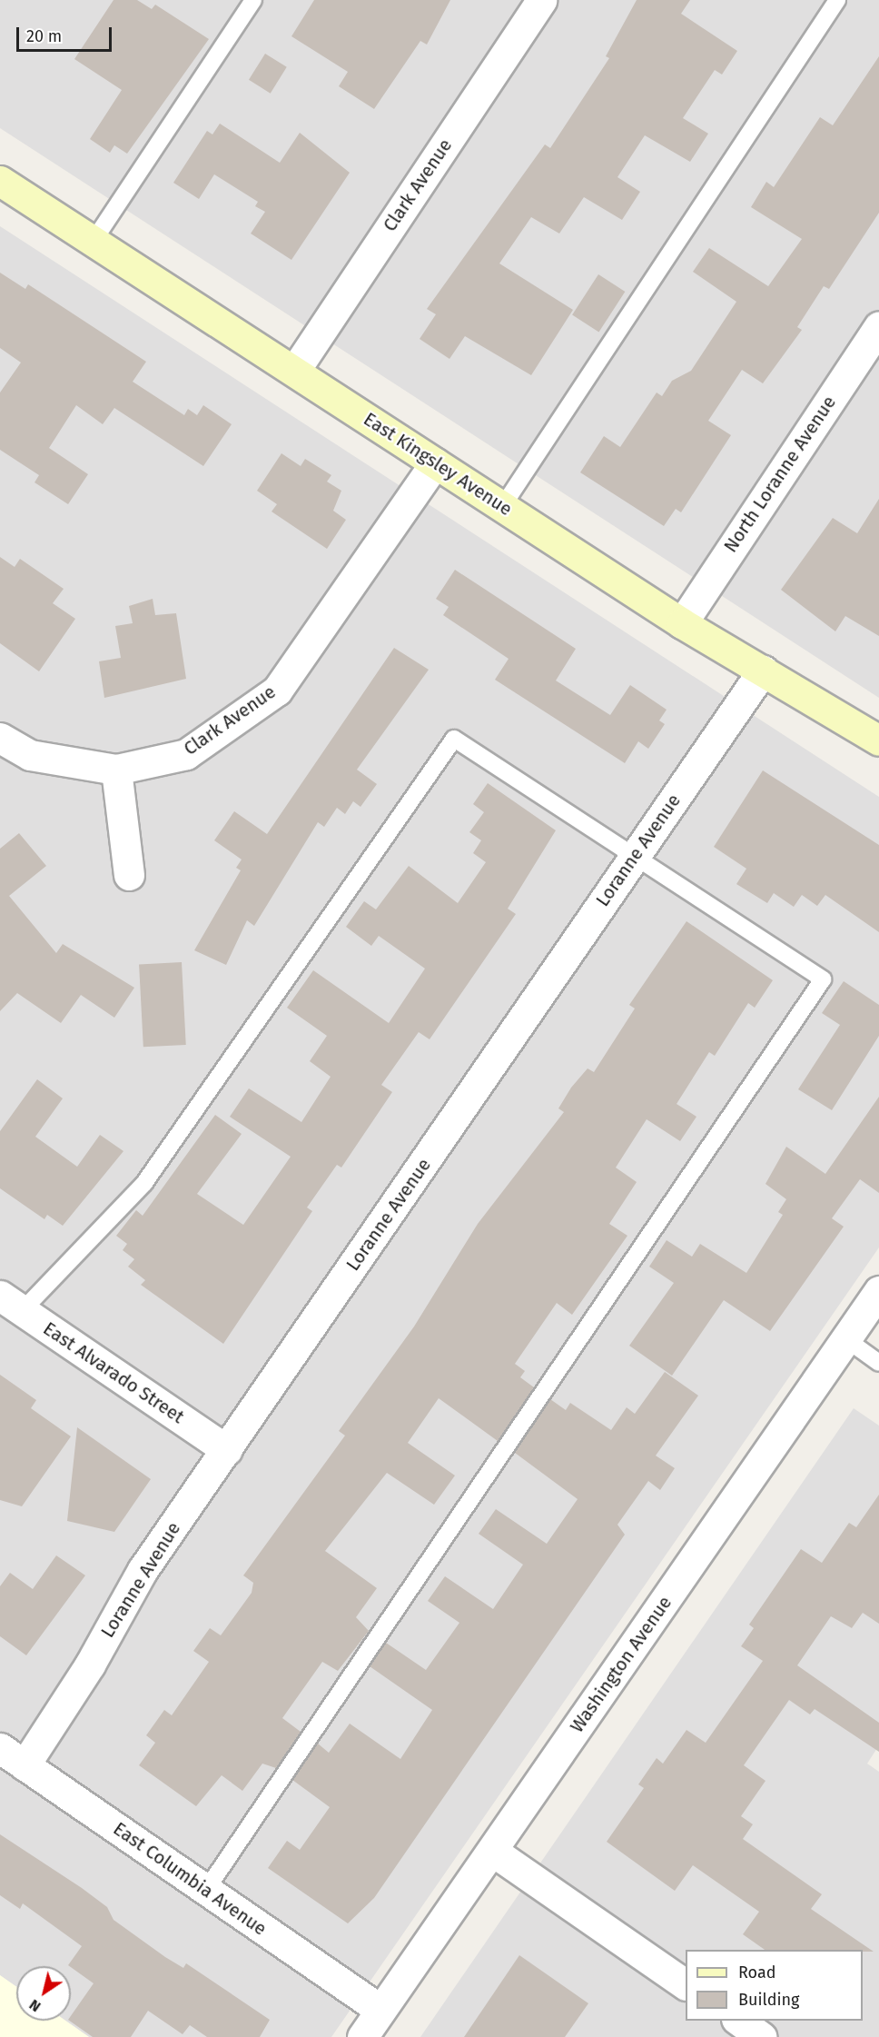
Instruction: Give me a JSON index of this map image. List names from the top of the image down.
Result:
{
  "streets": {
    "street": [
      "Clark Avenue",
      "East Kingsley Avenue",
      "North Loranne Avenue",
      "Loranne Avenue",
      "East Alvarado Street",
      "Washington Avenue",
      "East Columbia Avenue"
    ]
  },
  "crossings": [
    ["Clark Avenue", "East Kingsley Avenue"],
    ["East Kingsley Avenue", "North Loranne Avenue"],
    ["East Kingsley Avenue", "Loranne Avenue"],
    ["Loranne Avenue", "East Alvarado Street"],
    ["Loranne Avenue", "East Columbia Avenue"],
    ["Washington Avenue", "East Columbia Avenue"]
  ],
  "legend": ["Road", "Building"],
  "scale_bar": "20 m",
  "north": "bottom left"
}
